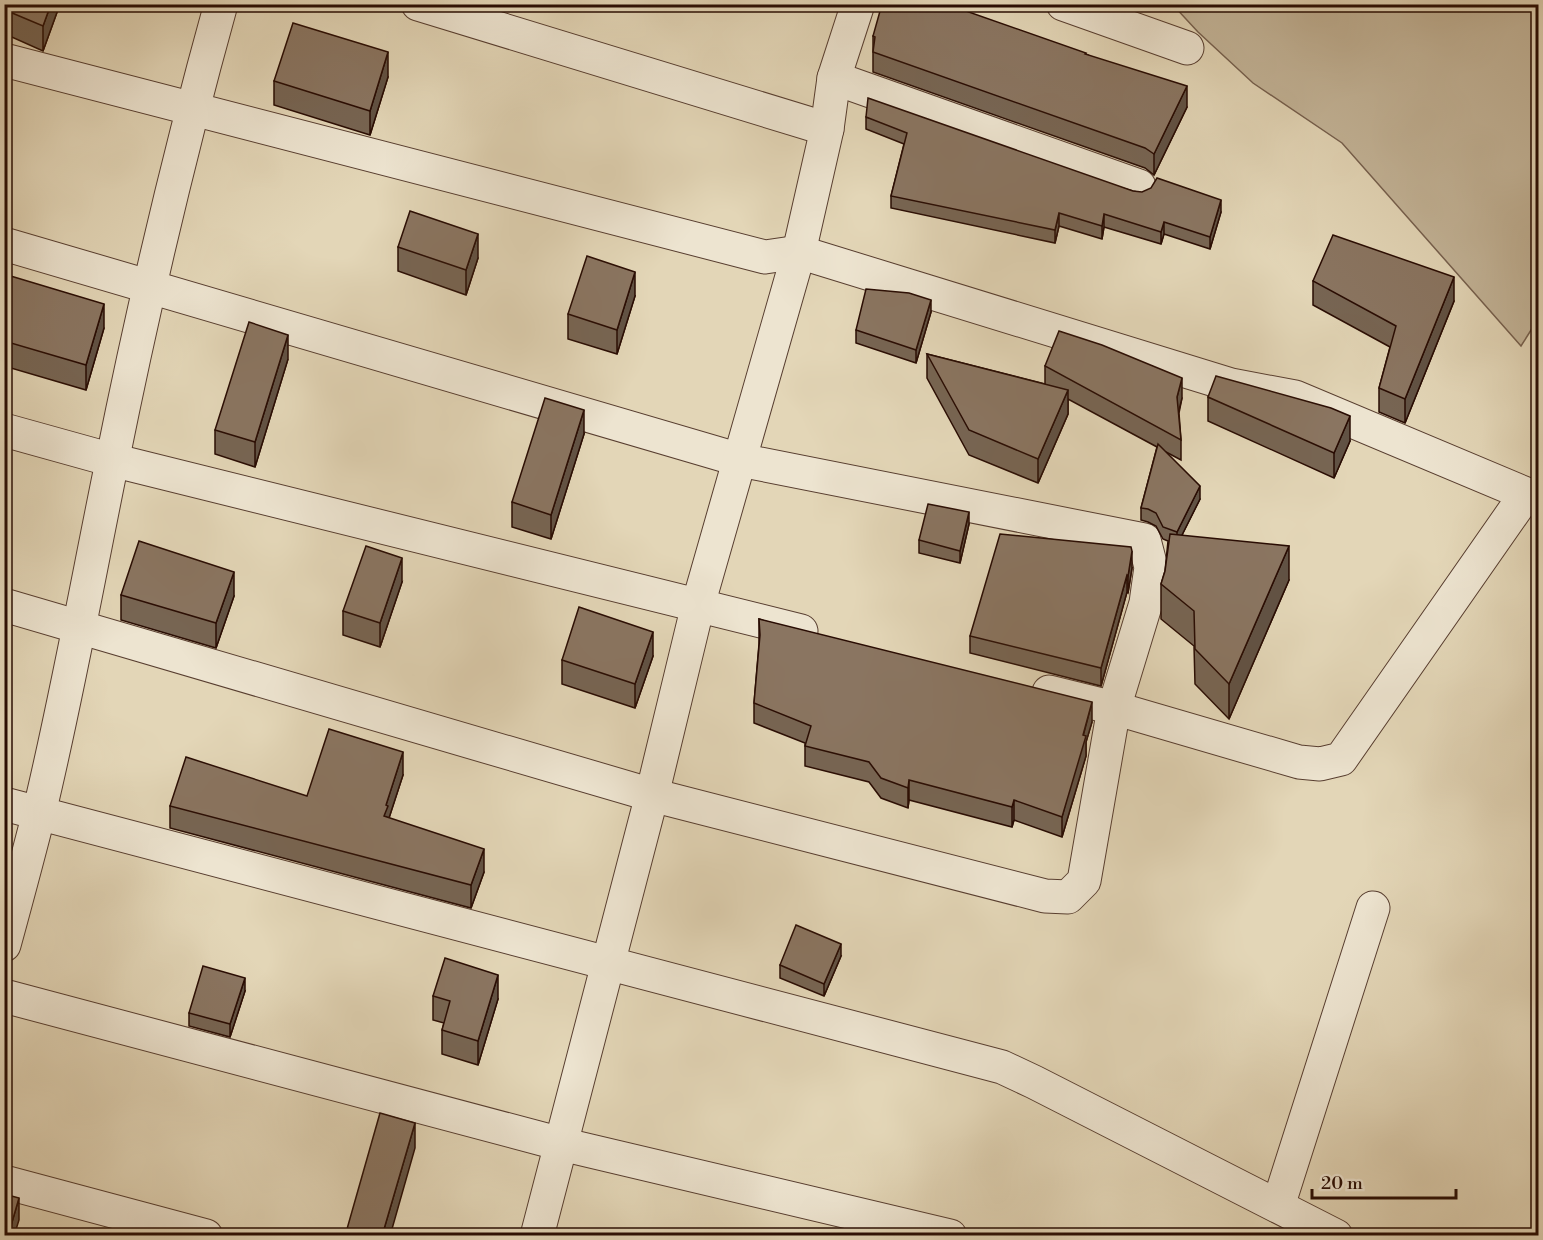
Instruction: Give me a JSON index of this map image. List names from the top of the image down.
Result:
{
  "scale_bar": "20 m"
}
